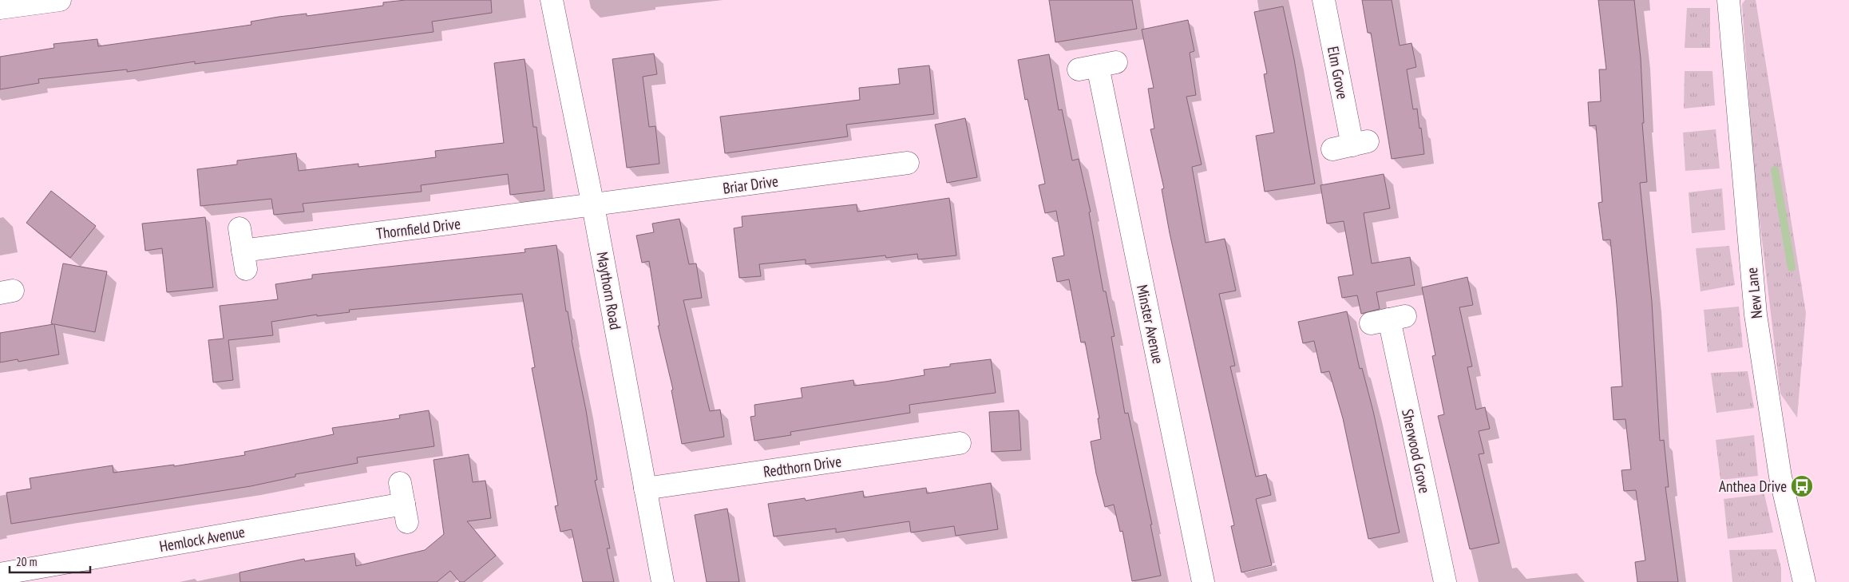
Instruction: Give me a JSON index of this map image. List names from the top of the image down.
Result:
{
  "streets": {
    "street": [
      "Elm Grove",
      "Briar Drive",
      "Thornfield Drive",
      "Maythorn Road",
      "New Lane",
      "Minster Avenue",
      "Sherwood Grove",
      "Redthorn Drive",
      "Hemlock Avenue"
    ]
  },
  "crossings": [
    ["Briar Drive", "Thornfield Drive"],
    ["Briar Drive", "Maythorn Road"],
    ["Thornfield Drive", "Maythorn Road"],
    ["Maythorn Road", "Redthorn Drive"]
  ],
  "places": {
    "bus stop": ["Anthea Drive"]
  },
  "scale_bar": "20 m"
}
